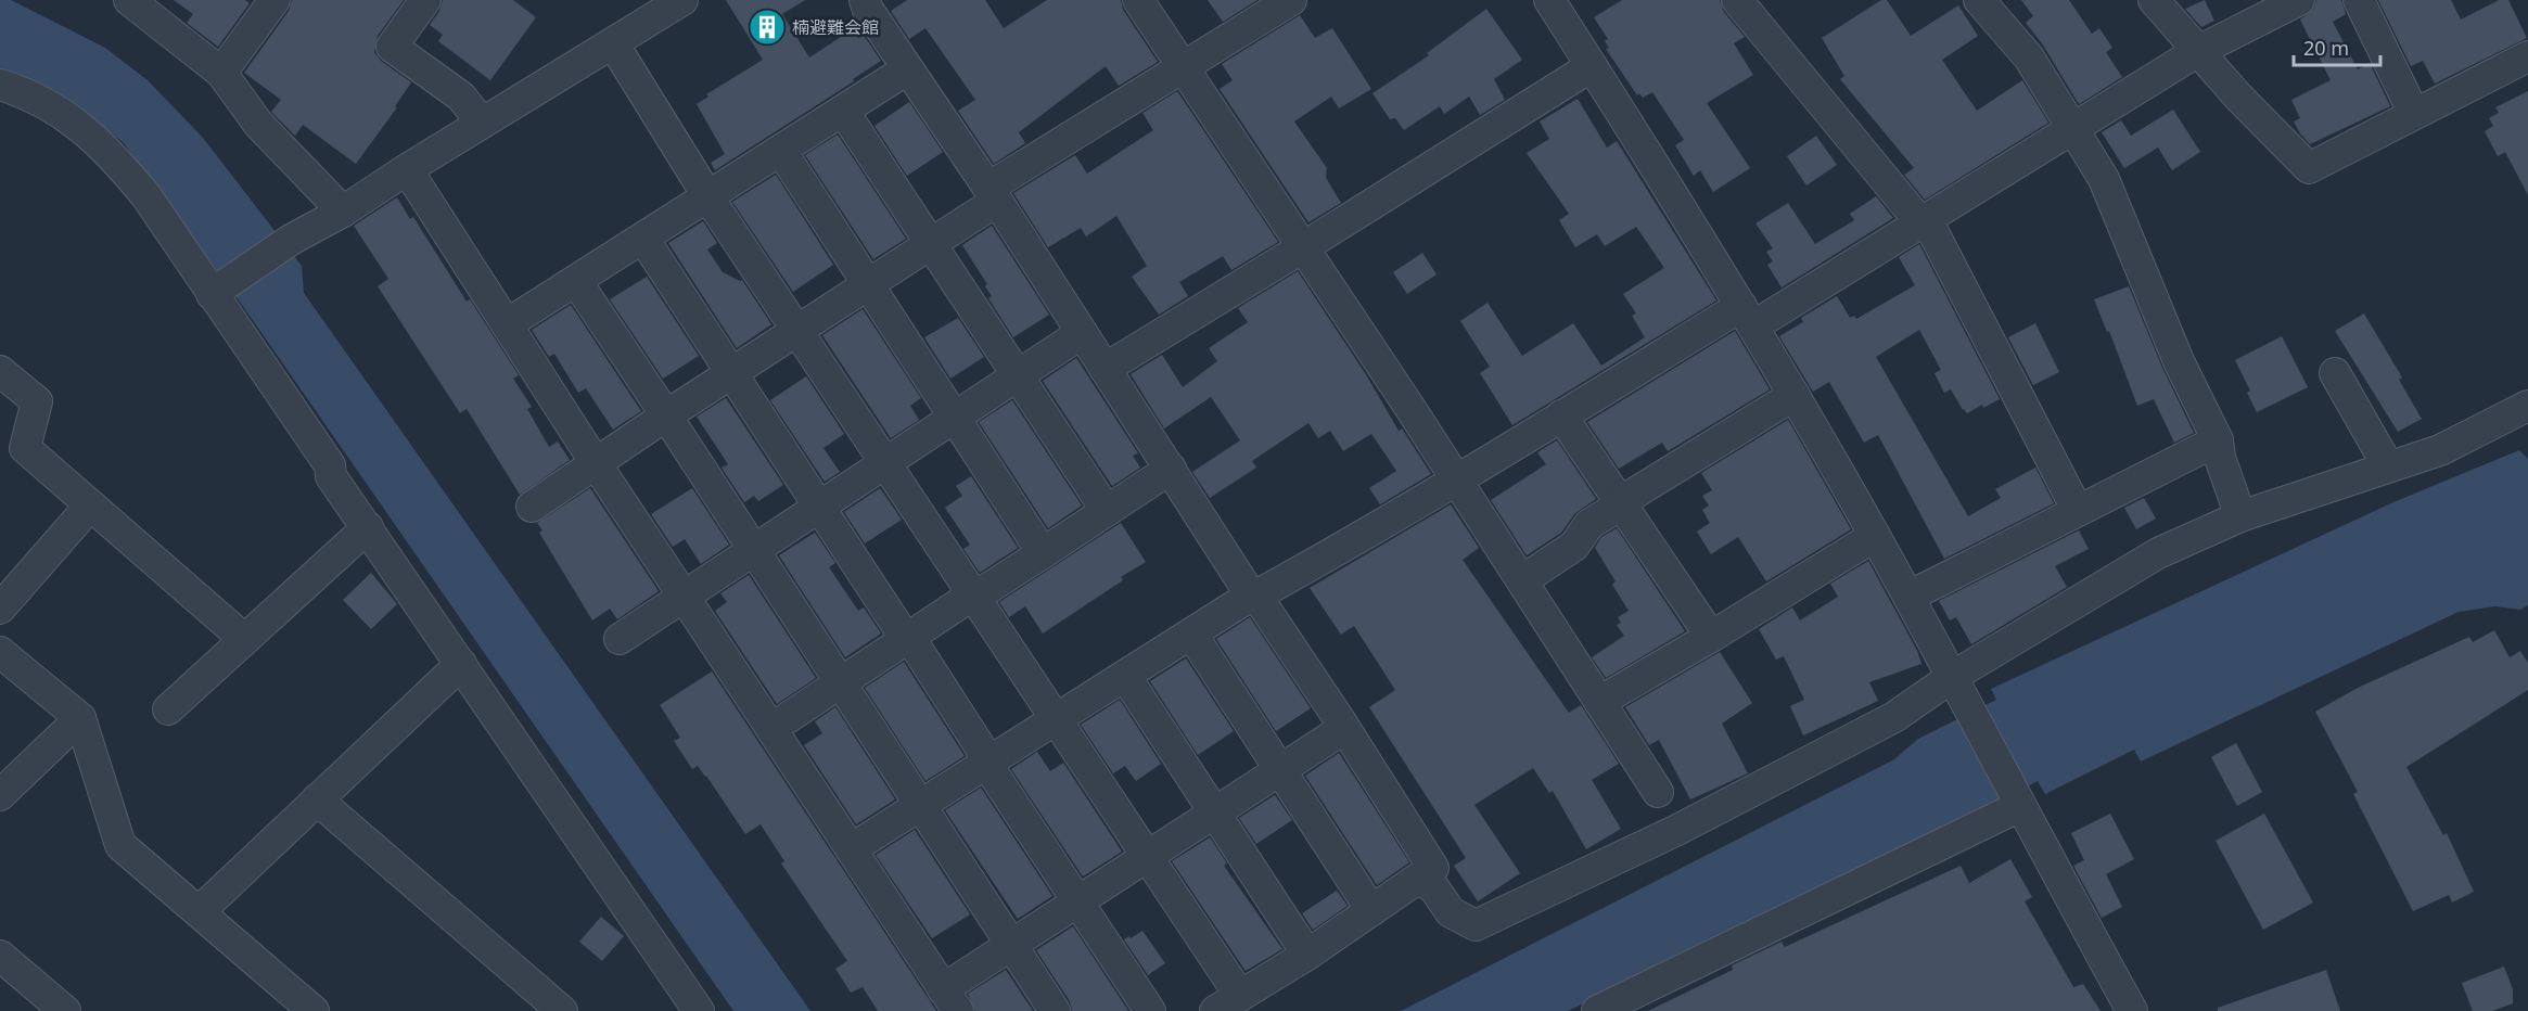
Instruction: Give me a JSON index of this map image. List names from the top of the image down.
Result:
{
  "places": {
    "building": ["楠避難会館"]
  },
  "scale_bar": "20 m"
}
